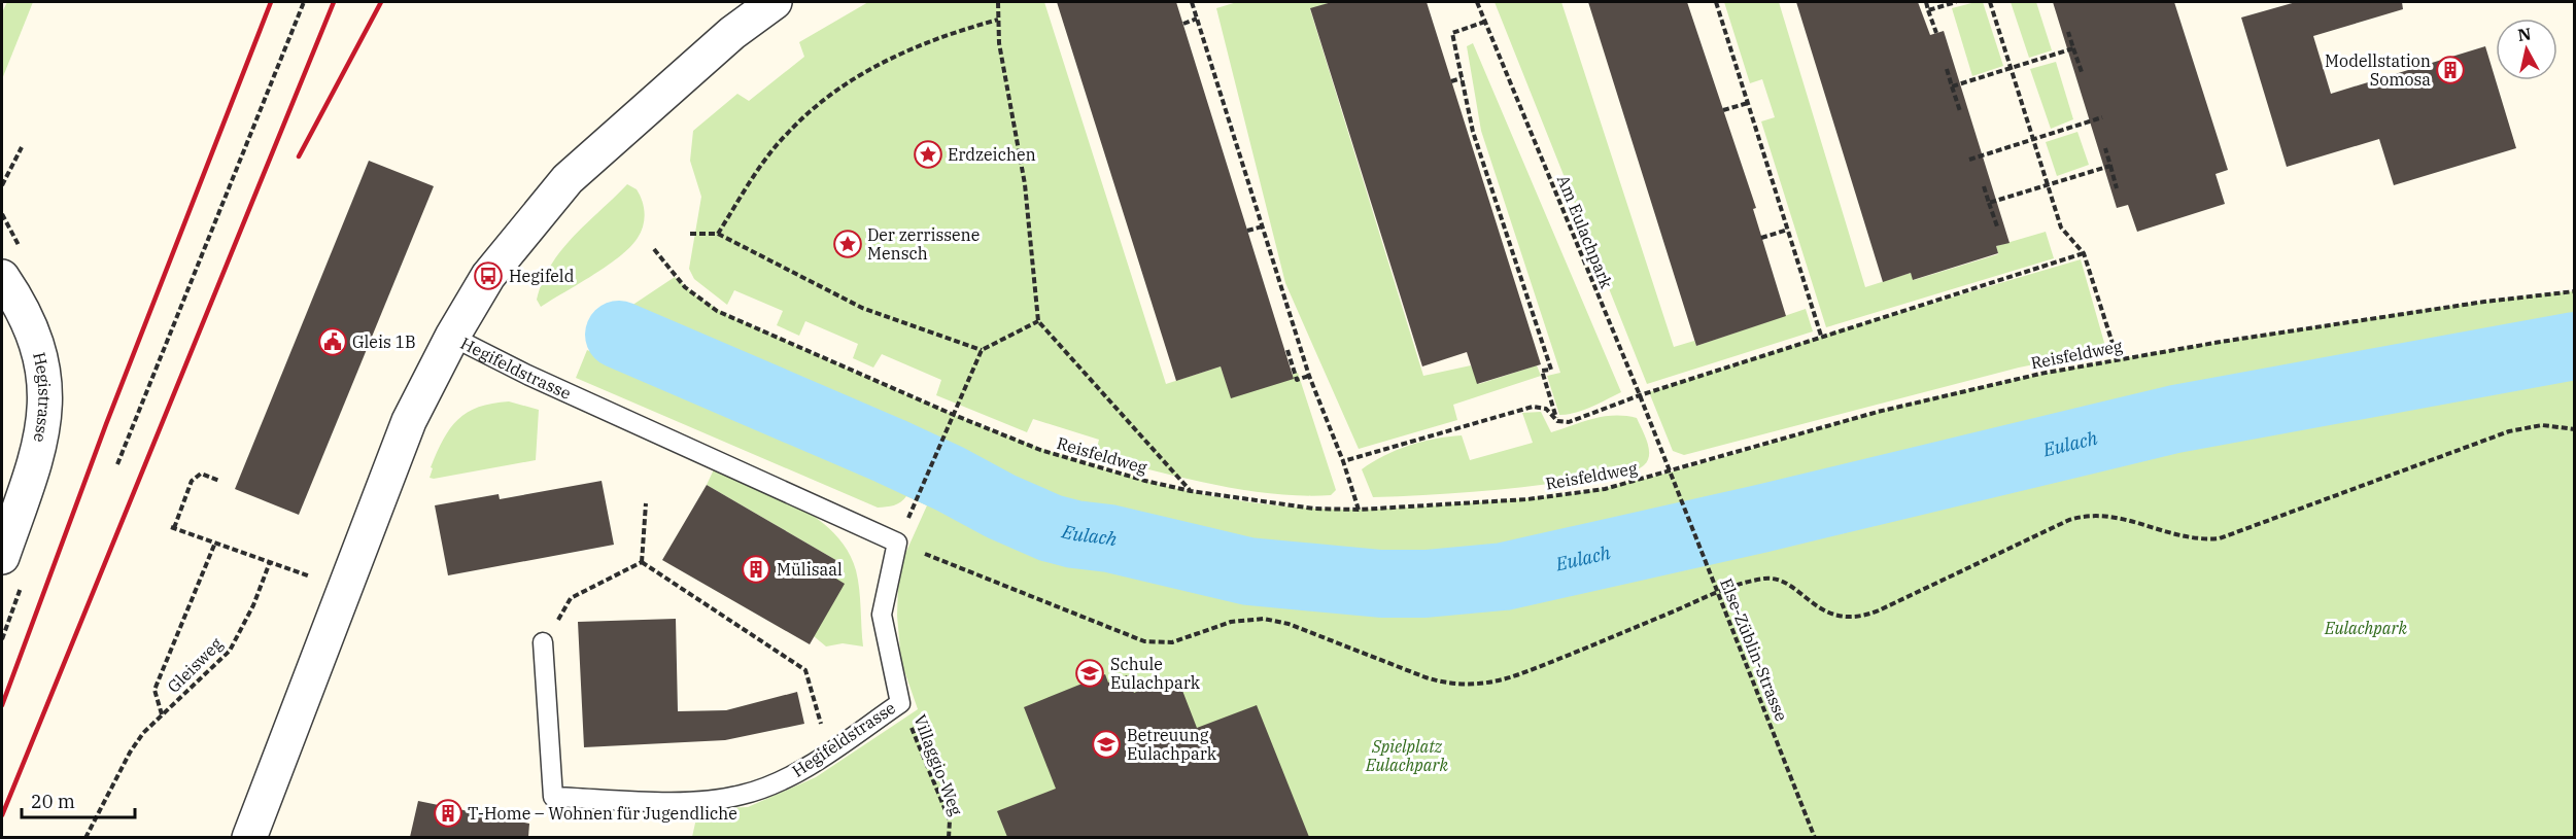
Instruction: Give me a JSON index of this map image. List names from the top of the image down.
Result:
{
  "streets": {
    "street": ["Hegifeldstrasse", "Hegistrasse"],
    "path": [
      "Am Eulachpark",
      "Reisfeldweg",
      "Else-Züblin-Strasse",
      "Gleisweg",
      "Villaggio-Weg"
    ]
  },
  "crossings": [
    ["Am Eulachpark", "Reisfeldweg"],
    ["Am Eulachpark", "Else-Züblin-Strasse"],
    ["Reisfeldweg", "Else-Züblin-Strasse"],
    ["Hegifeldstrasse", "Villaggio-Weg"]
  ],
  "water": ["Eulach"],
  "parks": ["Eulachpark", "Spielplatz Eulachpark"],
  "places": {
    "building": ["Modellstation Somosa", "Mülisaal", "T-Home – Wohnen für Jugendliche"],
    "place": ["Erdzeichen", "Der zerrissene Mensch"],
    "bus stop": ["Hegifeld"],
    "public building": ["Gleis 1B"],
    "school or university": ["Schule Eulachpark", "Betreuung Eulachpark"]
  },
  "scale_bar": "20 m",
  "north": "top"
}
